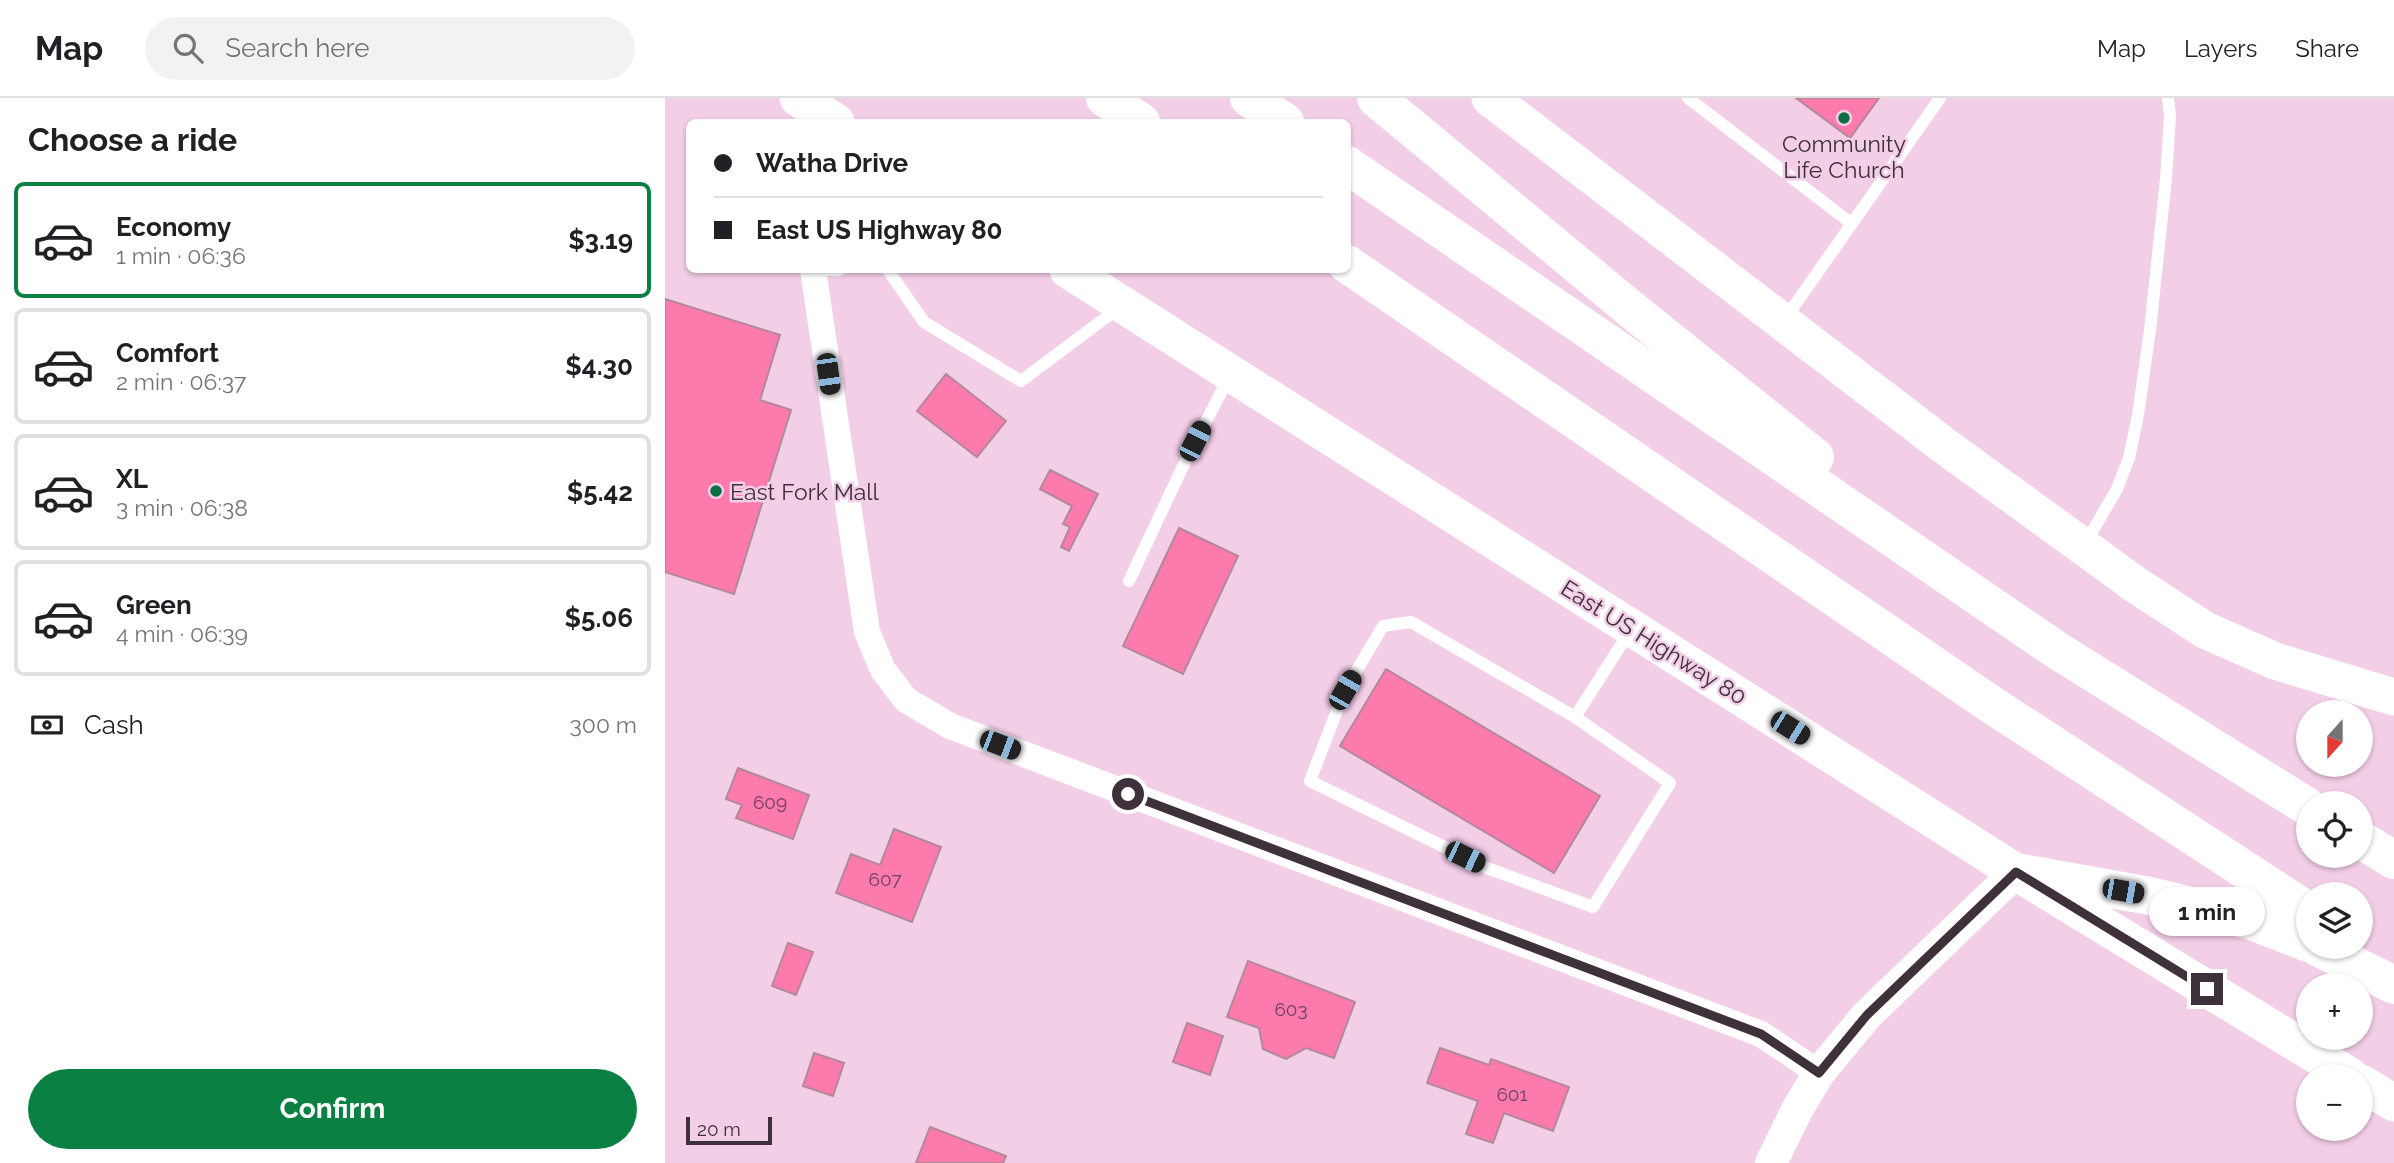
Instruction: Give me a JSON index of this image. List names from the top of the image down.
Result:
{
  "streets": {
    "main road": ["East US Highway 80"]
  },
  "places": ["Community Life Church", "East Fork Mall"],
  "house_numbers": [
    "609",
    "607",
    "603",
    "601"
  ],
  "scale_bar": "20 m",
  "north": "bottom",
  "page": {
    "header": "Map",
    "search": "Search here",
    "nav": ["Map", "Layers", "Share"],
    "heading": "Choose a ride",
    "banner": ["Watha Drive", "East US Highway 80"],
    "list": [
      {
        "name": "Economy",
        "note": "1 min · 06:36",
        "value": "$3.19"
      },
      {
        "name": "Comfort",
        "note": "2 min · 06:37",
        "value": "$4.30"
      },
      {
        "name": "XL",
        "note": "3 min · 06:38",
        "value": "$5.42"
      },
      {
        "name": "Green",
        "note": "4 min · 06:39",
        "value": "$5.06"
      }
    ],
    "pay": ["Cash", "300 m"],
    "map_buttons": ["+", "−"],
    "bubble": "1 min",
    "buttons": "Confirm",
    "scale": "20 m"
  }
}
